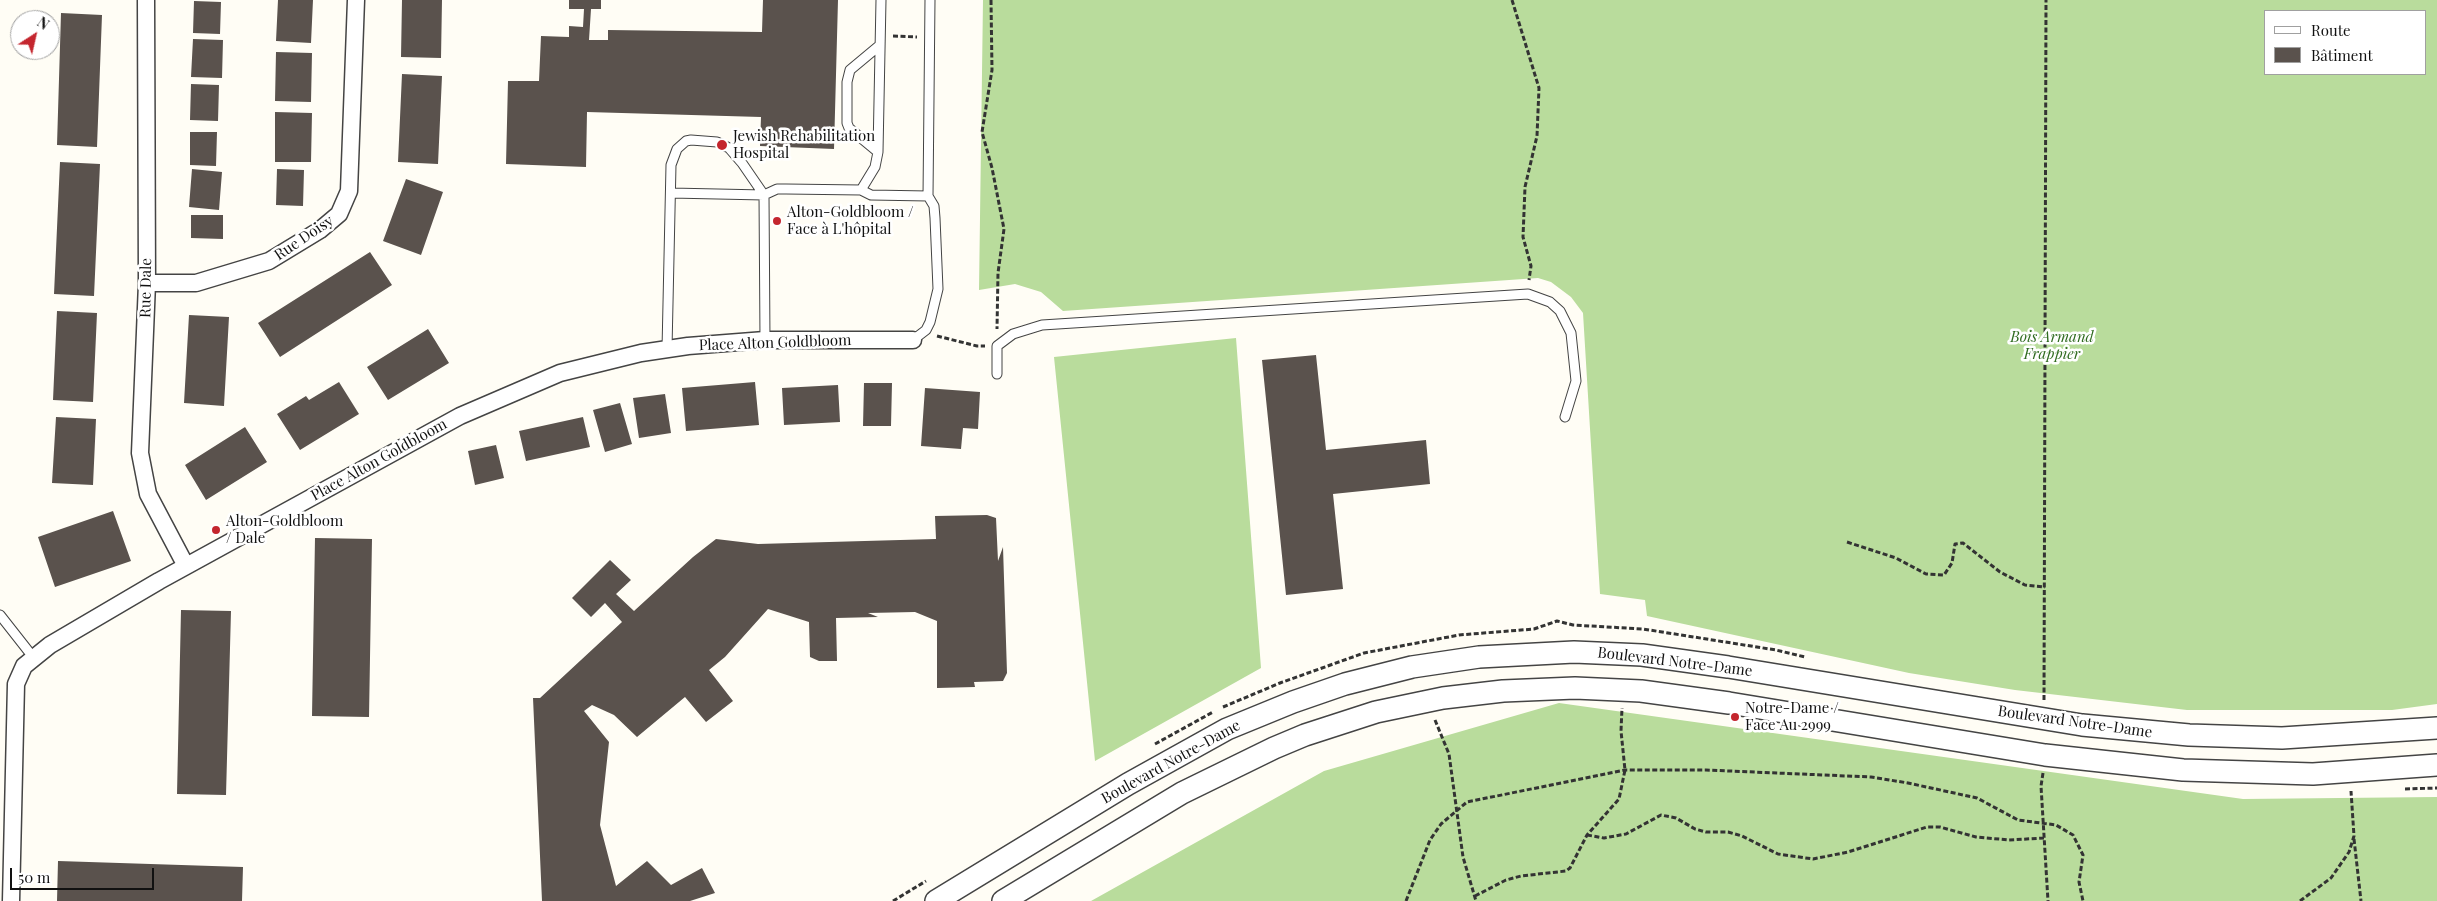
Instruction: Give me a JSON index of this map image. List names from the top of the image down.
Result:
{
  "streets": {
    "street": [
      "Rue Doisy",
      "Rue Dale",
      "Place Alton Goldbloom",
      "Boulevard Notre-Dame"
    ]
  },
  "crossings": [
    ["Rue Doisy", "Rue Dale"],
    ["Rue Dale", "Place Alton Goldbloom"]
  ],
  "parks": ["Bois Armand Frappier"],
  "places": [
    "Jewish Rehabilitation Hospital",
    "Alton-Goldbloom / Face à L'hôpital",
    "Alton-Goldbloom / Dale",
    "Notre-Dame / Face Au 2999"
  ],
  "legend": ["Route", "Bâtiment"],
  "scale_bar": "50 m",
  "north": "top right"
}
